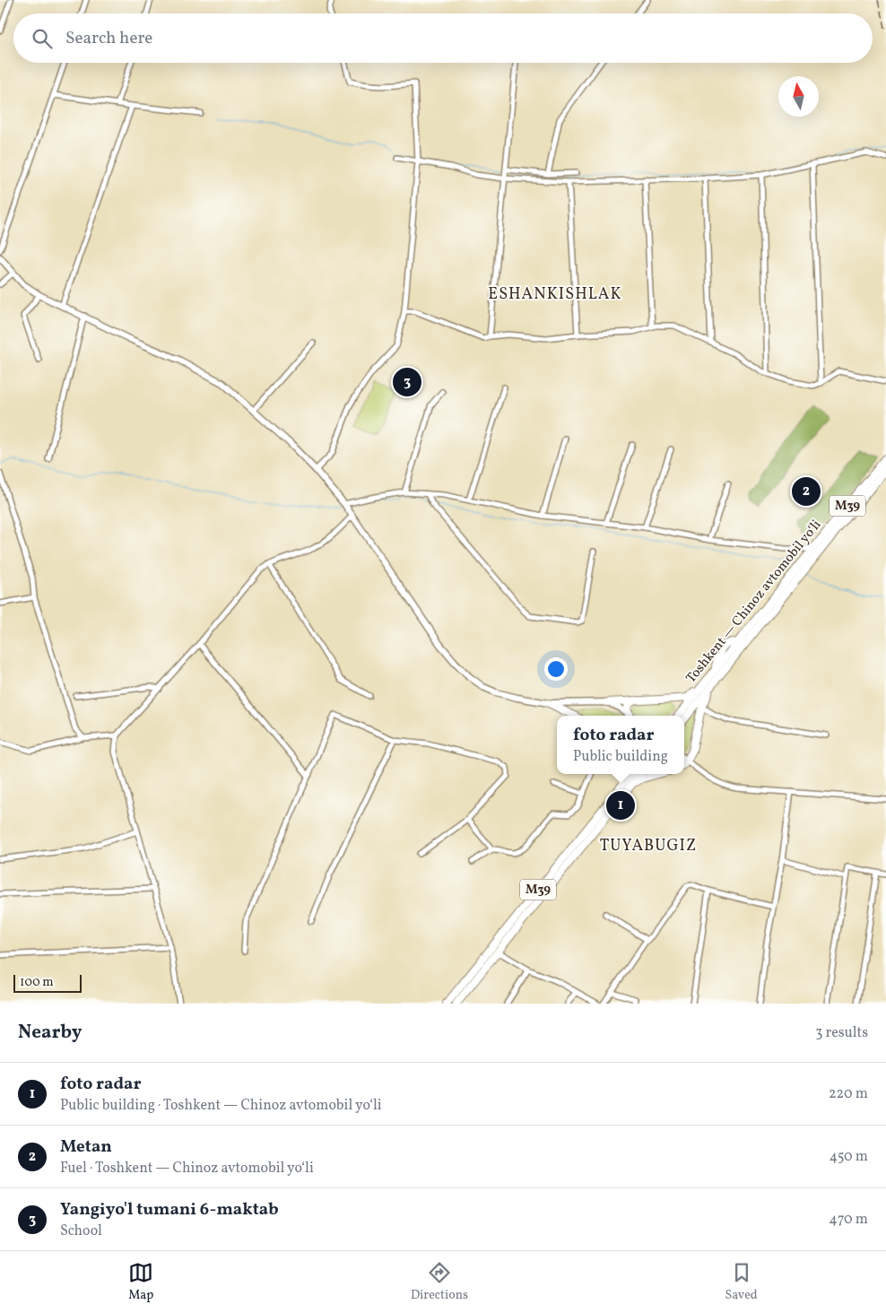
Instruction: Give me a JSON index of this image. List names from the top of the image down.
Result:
{
  "streets": {
    "highway": ["M39", "Toshkent — Chinoz avtomobil yoʻli"]
  },
  "districts": ["ESHANKISHLAK", "TUYABUGIZ"],
  "scale_bar": "100 m",
  "north": "top",
  "page": {
    "search": "Search here",
    "pins": ["3", "2", "1"],
    "popup": ["foto radar", "Public building"],
    "scale": "100 m",
    "heading": ["Nearby", "3 results"],
    "list": [
      {
        "mark": "1",
        "name": "foto radar",
        "note": "Public building · Toshkent — Chinoz avtomobil yoʻli",
        "value": "220 m"
      },
      {
        "mark": "2",
        "name": "Metan",
        "note": "Fuel · Toshkent — Chinoz avtomobil yoʻli",
        "value": "450 m"
      },
      {
        "mark": "3",
        "name": "Yangiyo'l tumani 6-maktab",
        "note": "School",
        "value": "470 m"
      }
    ],
    "nav": ["Map", "Directions", "Saved"]
  }
}
